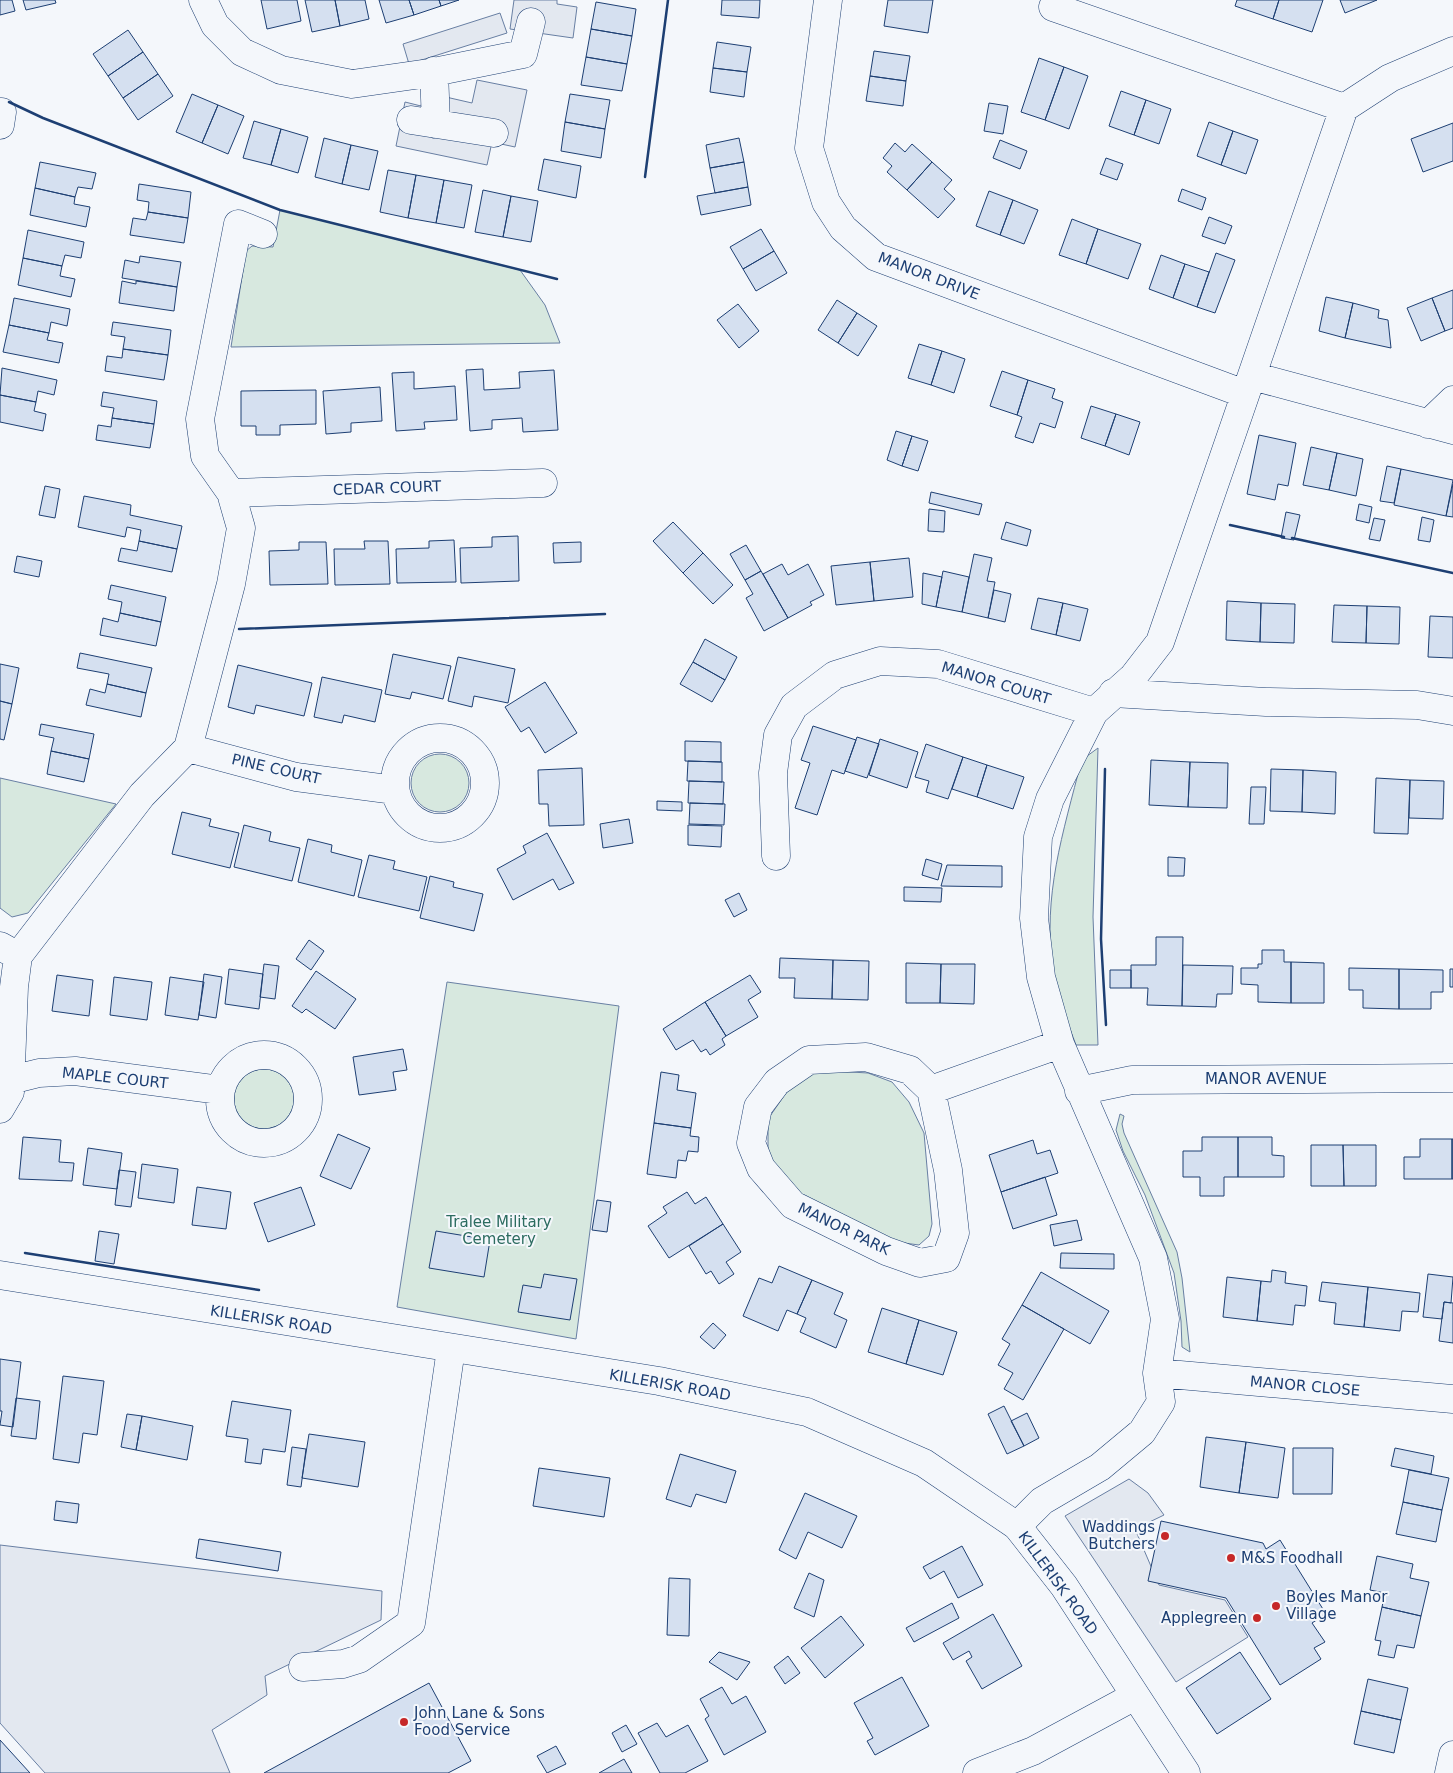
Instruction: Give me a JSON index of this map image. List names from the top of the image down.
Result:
{
  "streets": {
    "street": [
      "MANOR DRIVE",
      "CEDAR COURT",
      "MANOR COURT",
      "PINE COURT",
      "MAPLE COURT",
      "MANOR AVENUE",
      "MANOR PARK",
      "KILLERISK ROAD",
      "MANOR CLOSE"
    ]
  },
  "parks": ["Tralee Military Cemetery"],
  "places": [
    "Waddings Butchers",
    "M&S Foodhall",
    "Boyles Manor Village",
    "Applegreen",
    "John Lane & Sons Food Service"
  ]
}
